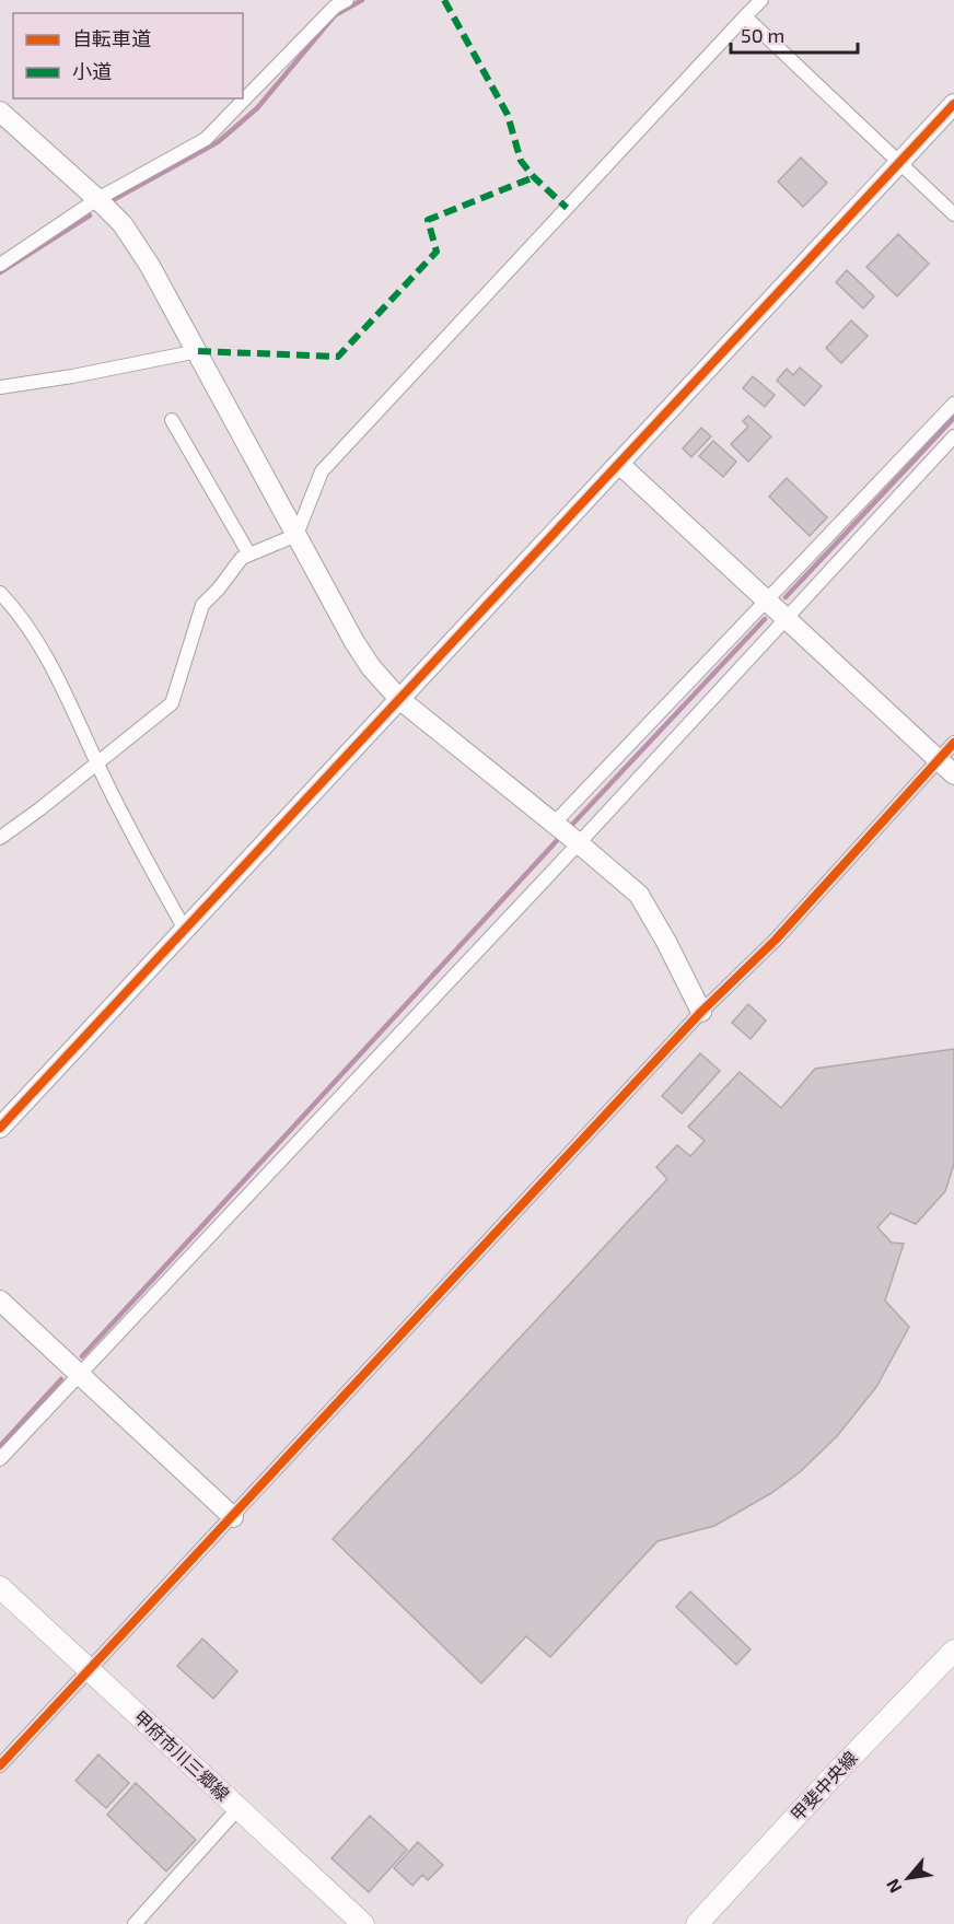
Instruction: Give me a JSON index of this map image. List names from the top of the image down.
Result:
{
  "streets": {
    "main road": ["甲府市川三郷線", "甲斐中央線"]
  },
  "legend": ["自転車道", "小道"],
  "scale_bar": "50 m",
  "north": "bottom left"
}
